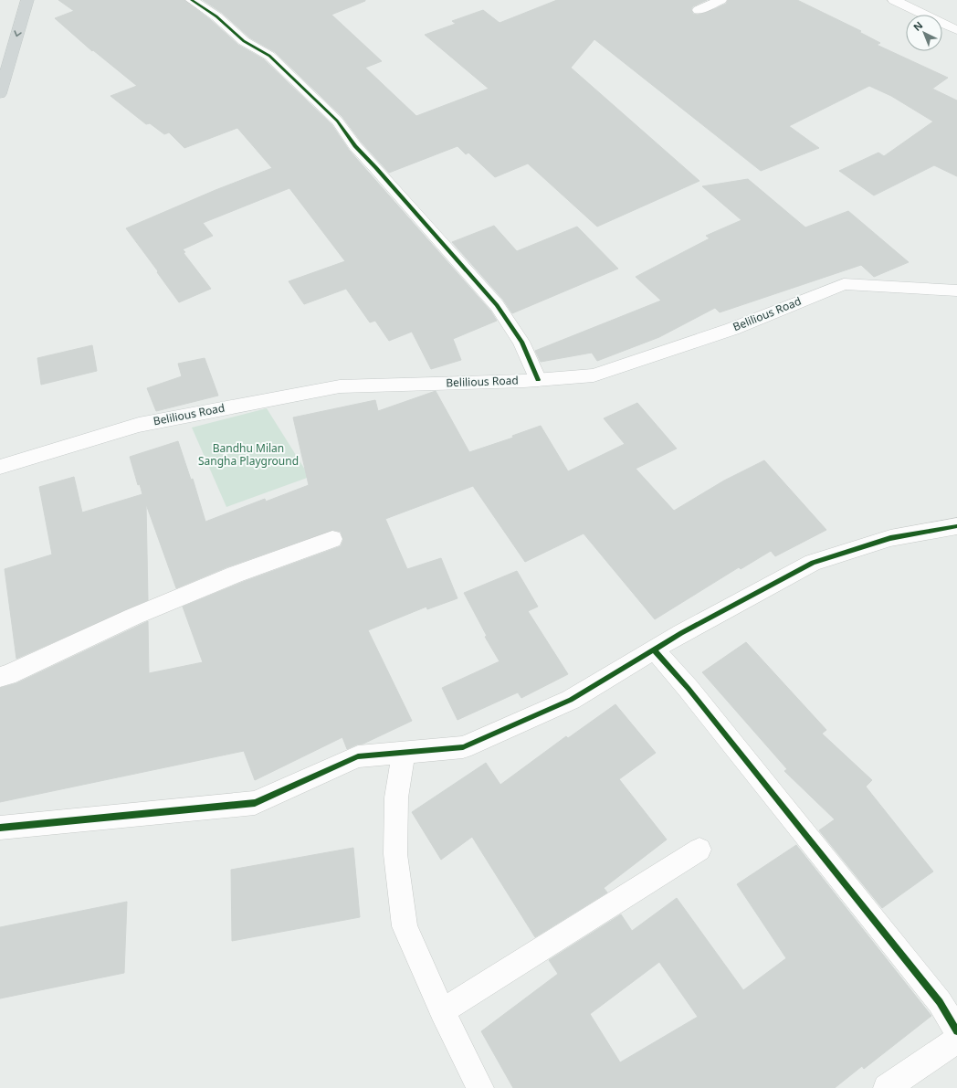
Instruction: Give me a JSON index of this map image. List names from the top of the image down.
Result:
{
  "streets": {
    "street": ["Belilious Road"]
  },
  "parks": ["Bandhu Milan Sangha Playground"],
  "north": "top left"
}
